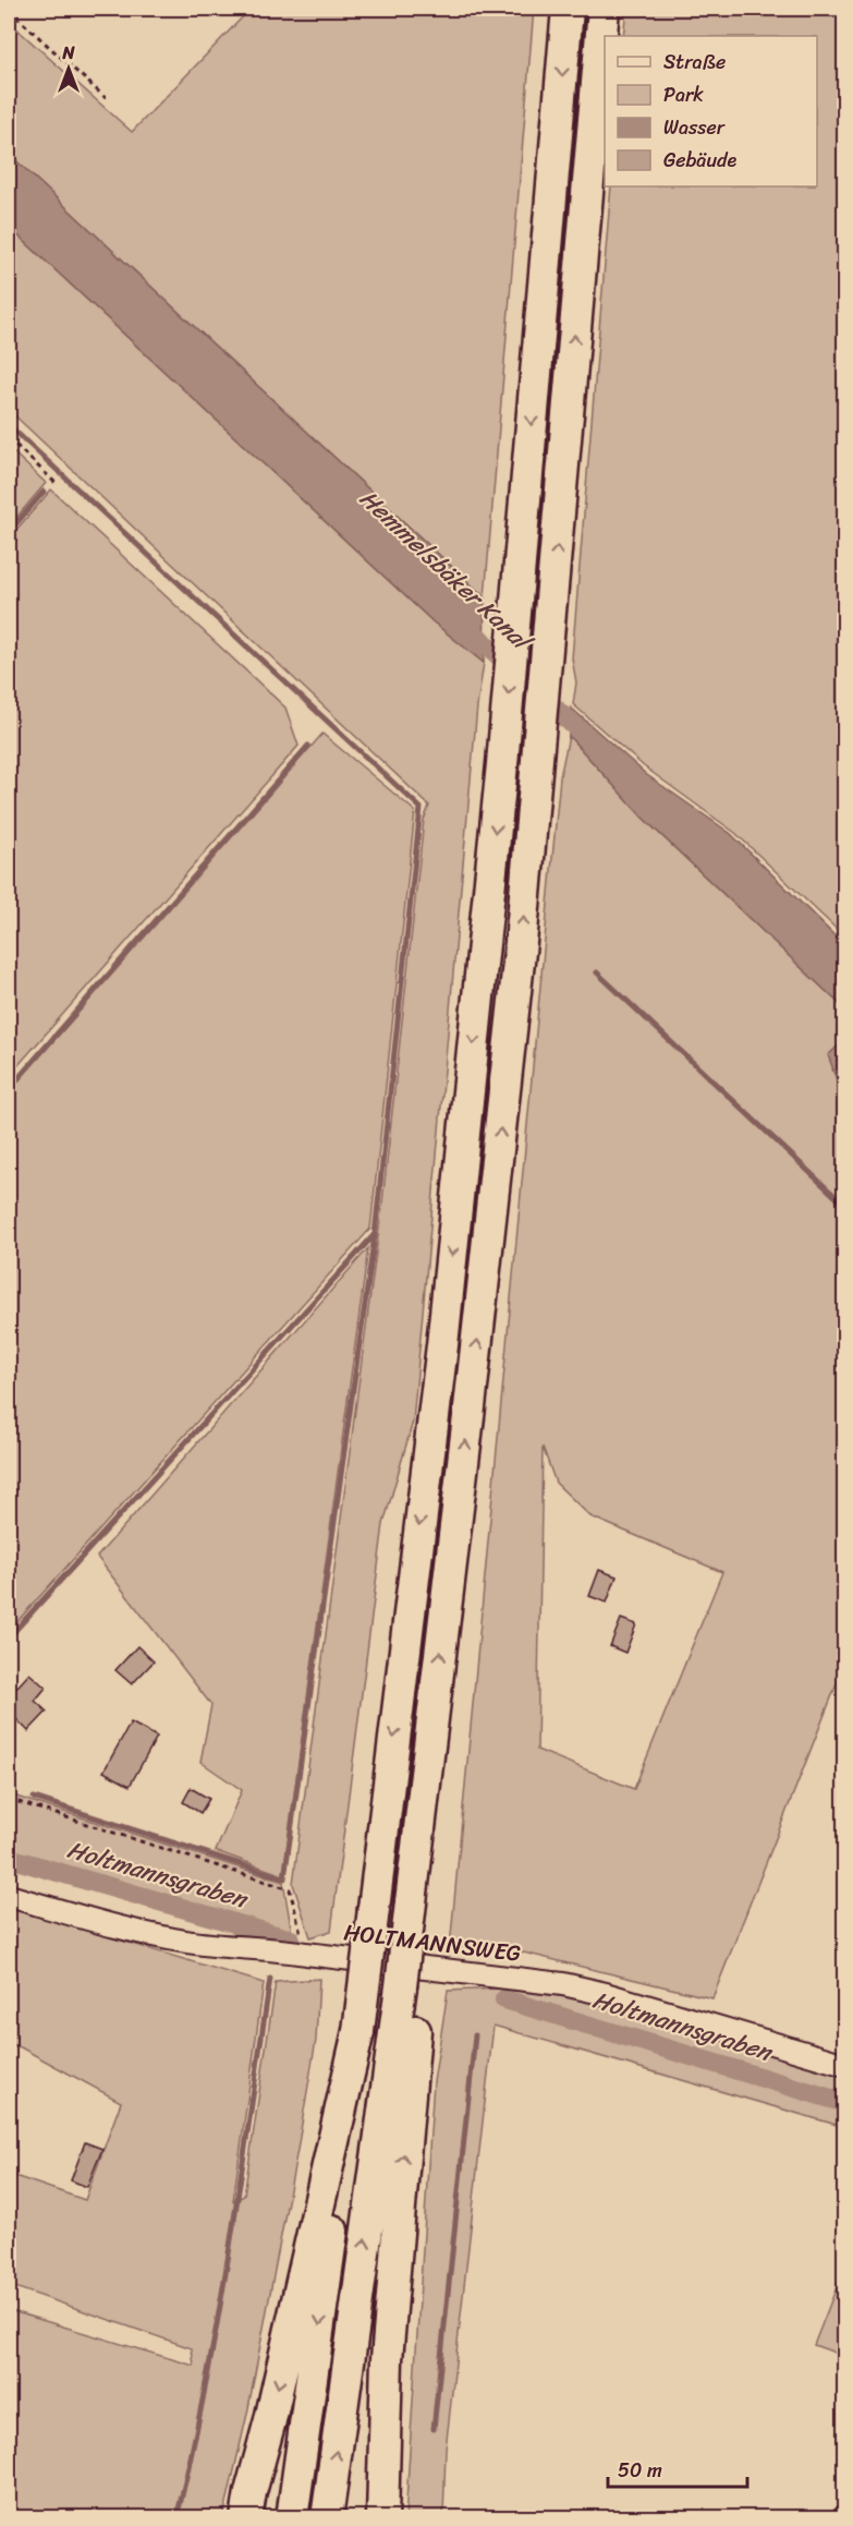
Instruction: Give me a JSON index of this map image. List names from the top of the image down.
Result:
{
  "streets": {
    "street": ["HOLTMANNSWEG"]
  },
  "water": ["Hemmelsbäker Kanal", "Holtmannsgraben"],
  "legend": [
    "Straße",
    "Park",
    "Wasser",
    "Gebäude"
  ],
  "scale_bar": "50 m",
  "north": "top"
}
